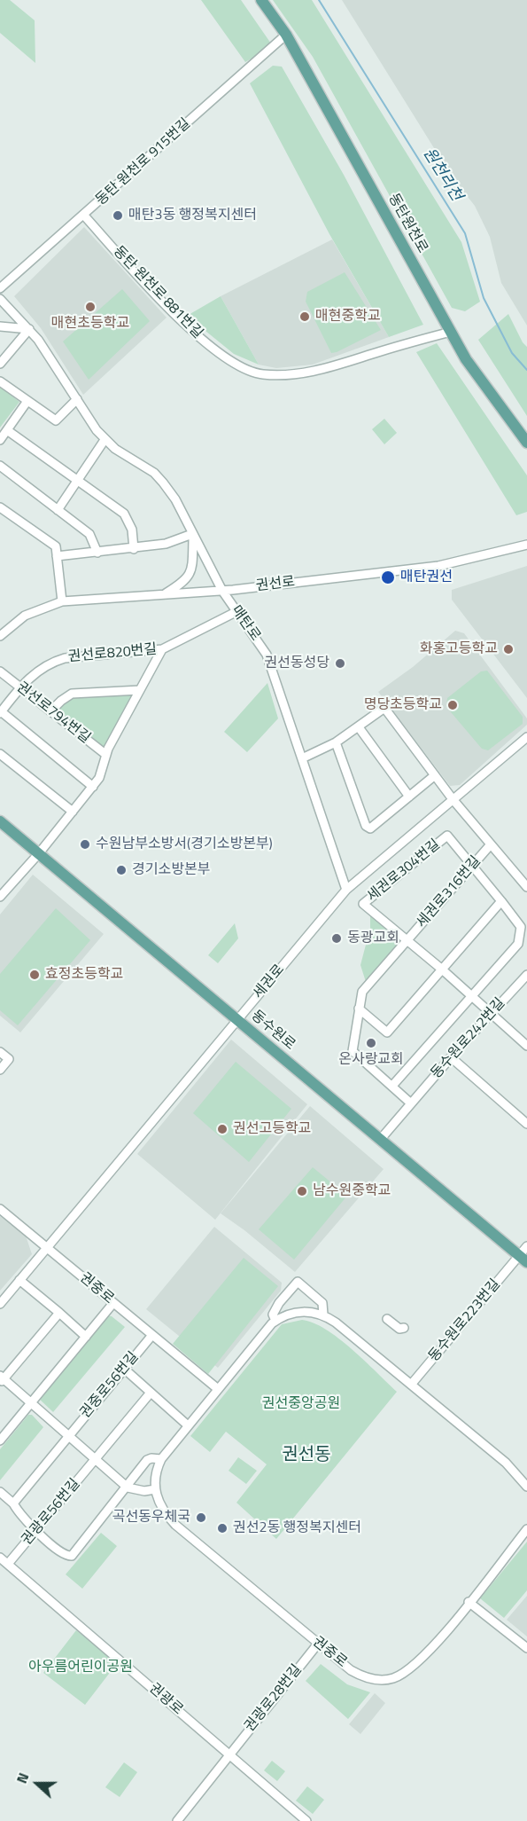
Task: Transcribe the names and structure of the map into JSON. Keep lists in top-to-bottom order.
{
  "streets": {
    "main road": ["동탄원천로", "동수원로"],
    "street": [
      "동탄 원천로 915번길",
      "동탄 원천로 881번길",
      "권선로",
      "매탄로",
      "권선로820번길",
      "권선로794번길",
      "세권로304번길",
      "세권로316번길",
      "세권로",
      "동수원로242번길",
      "권중로",
      "동수원로223번길",
      "권중로56번길",
      "권광로56번길",
      "권광로28번길",
      "권광로"
    ]
  },
  "crossings": [
    ["동탄 원천로 915번길", "동탄원천로"],
    ["동탄 원천로 915번길", "동탄 원천로 881번길"],
    ["동탄원천로", "동탄 원천로 881번길"],
    ["권선로", "매탄로"],
    ["매탄로", "권선로820번길"],
    ["매탄로", "세권로"],
    ["권선로820번길", "권선로794번길"],
    ["세권로304번길", "세권로316번길"],
    ["세권로304번길", "동수원로242번길"],
    ["세권로316번길", "세권로"],
    ["세권로", "동수원로"],
    ["세권로", "권중로"],
    ["동수원로", "동수원로242번길"],
    ["동수원로", "동수원로223번길"],
    ["권중로", "권중로56번길"],
    ["권중로", "권광로28번길"],
    ["권광로56번길", "권광로"],
    ["권광로28번길", "권광로"]
  ],
  "districts": ["권선동"],
  "water": ["원천리천"],
  "parks": ["권선중앙공원", "아우름어린이공원"],
  "places": [
    "매탄3동 행정복지센터",
    "매현초등학교",
    "매현중학교",
    "매탄권선",
    "화홍고등학교",
    "권선동성당",
    "명당초등학교",
    "수원남부소방서(경기소방본부)",
    "경기소방본부",
    "동광교회",
    "효정초등학교",
    "온사랑교회",
    "권선고등학교",
    "남수원중학교",
    "곡선동우체국",
    "권선2동 행정복지센터"
  ],
  "north": "left"
}
